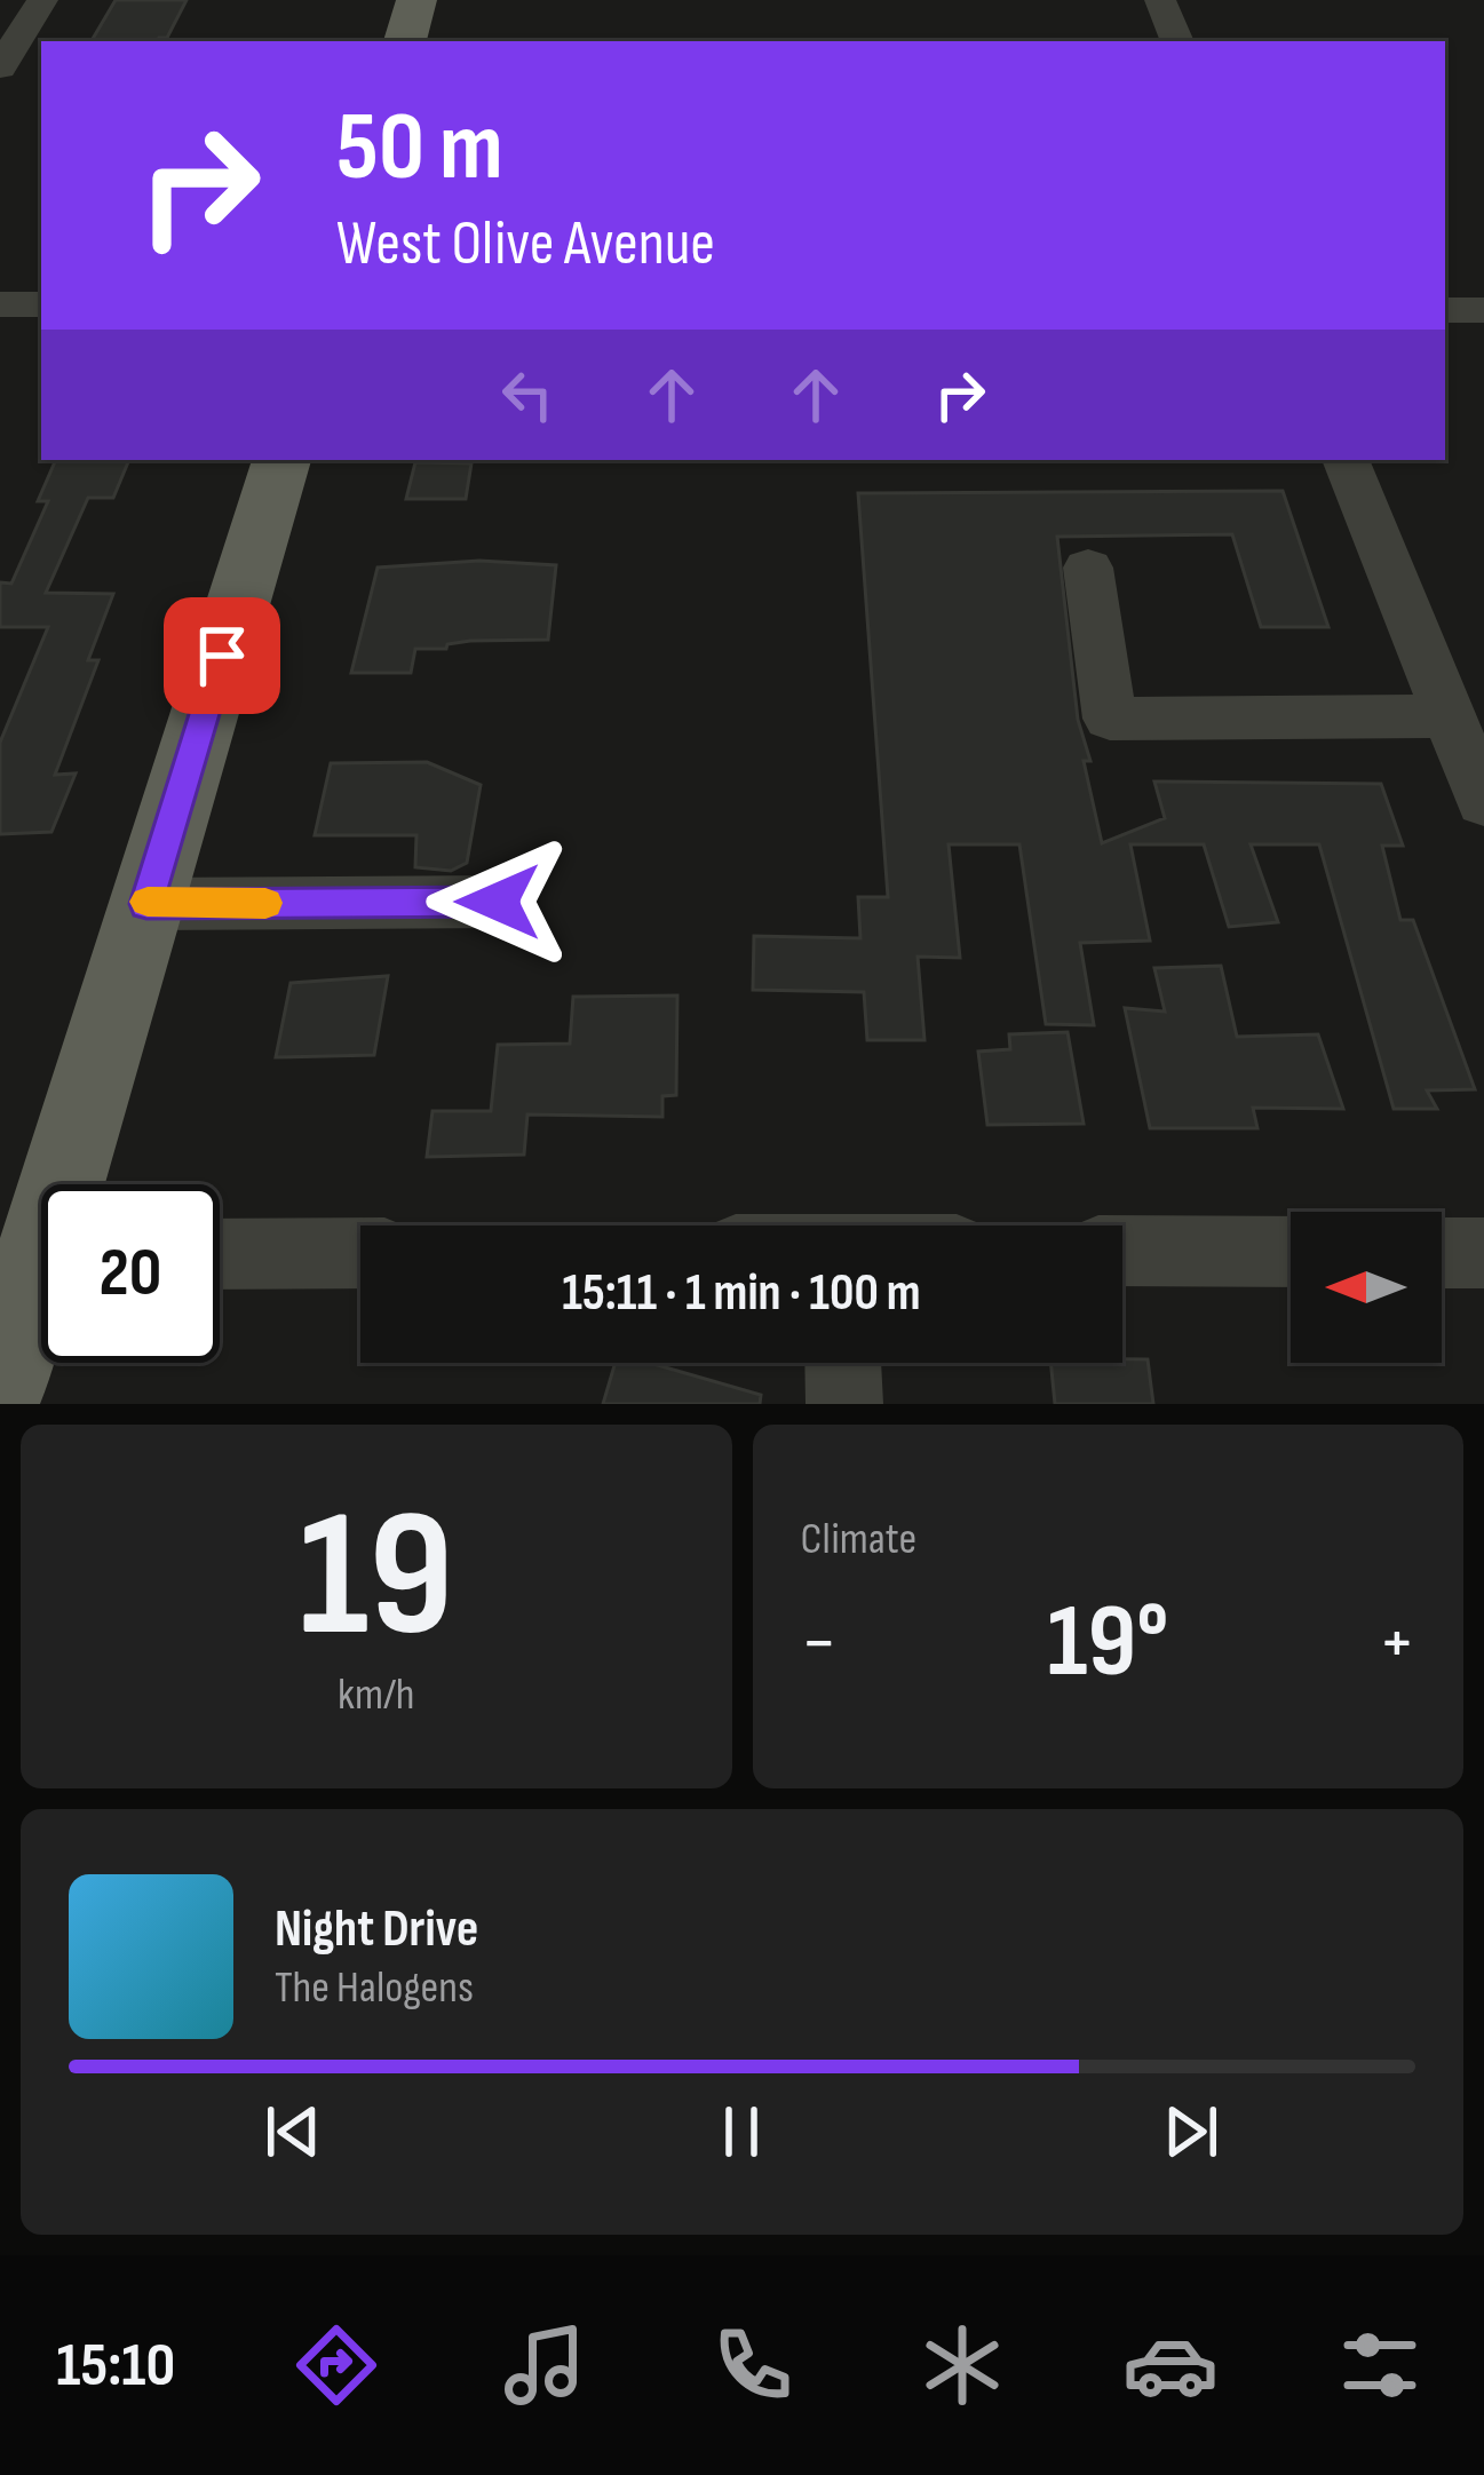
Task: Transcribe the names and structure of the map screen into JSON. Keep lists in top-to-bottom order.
{
  "north": "left",
  "page": {
    "turn": ["50 m", "West Olive Avenue"],
    "limit": "20",
    "trip": "15:11 · 1 min · 100 m",
    "tile": [
      ["19", "km/h"],
      "Climate"
    ],
    "heat": ["−", "19°", "+"],
    "song": ["Night Drive", "The Halogens"],
    "tabs": "15:10"
  }
}
